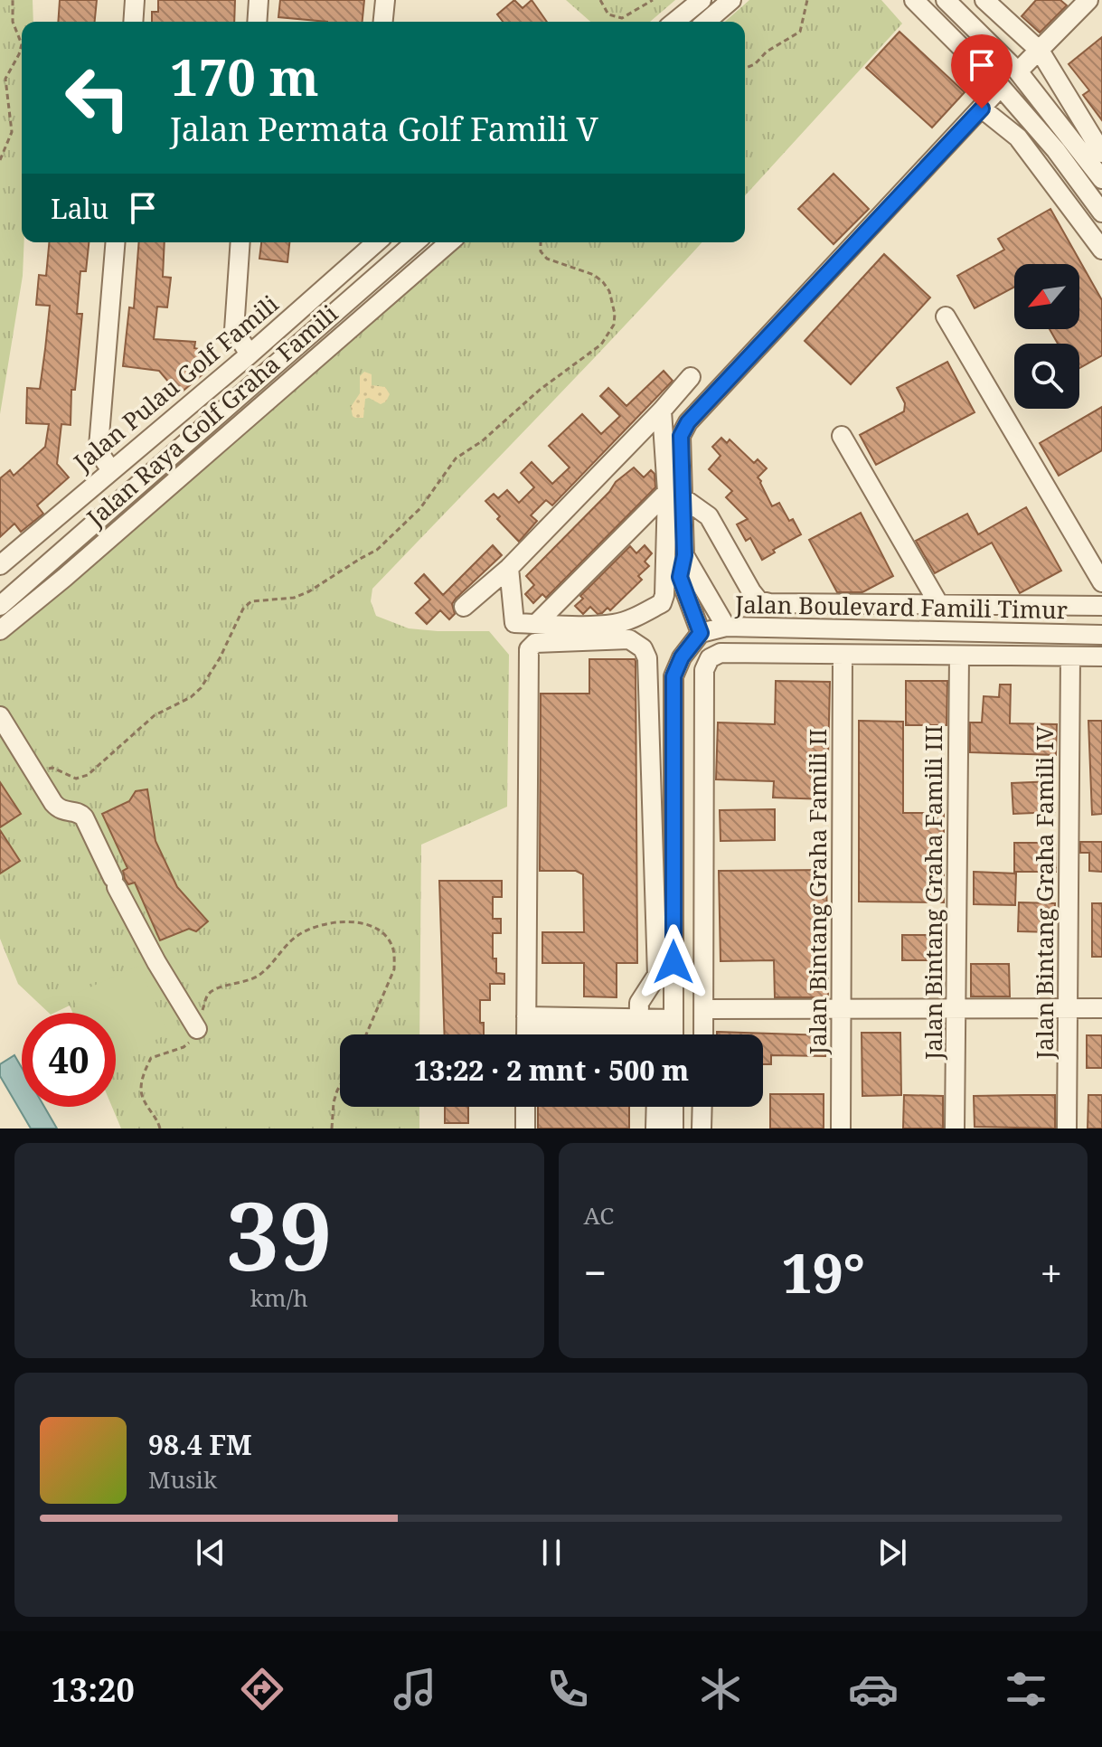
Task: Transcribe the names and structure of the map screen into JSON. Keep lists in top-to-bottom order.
{
  "streets": {
    "street": [
      "Jalan Pulau Golf Famili",
      "Jalan Raya Golf Graha Famili",
      "Jalan Boulevard Famili Timur",
      "Jalan Bintang Graha Famili II",
      "Jalan Bintang Graha Famili III",
      "Jalan Bintang Graha Famili IV"
    ]
  },
  "north": "bottom left",
  "page": {
    "turn": ["170 m", "Jalan Permata Golf Famili V"],
    "then": "Lalu",
    "limit": "40",
    "trip": "13:22 · 2 mnt · 500 m",
    "tile": [
      ["39", "km/h"],
      "AC"
    ],
    "heat": ["−", "19°", "+"],
    "song": ["98.4 FM", "Musik"],
    "tabs": "13:20"
  }
}
